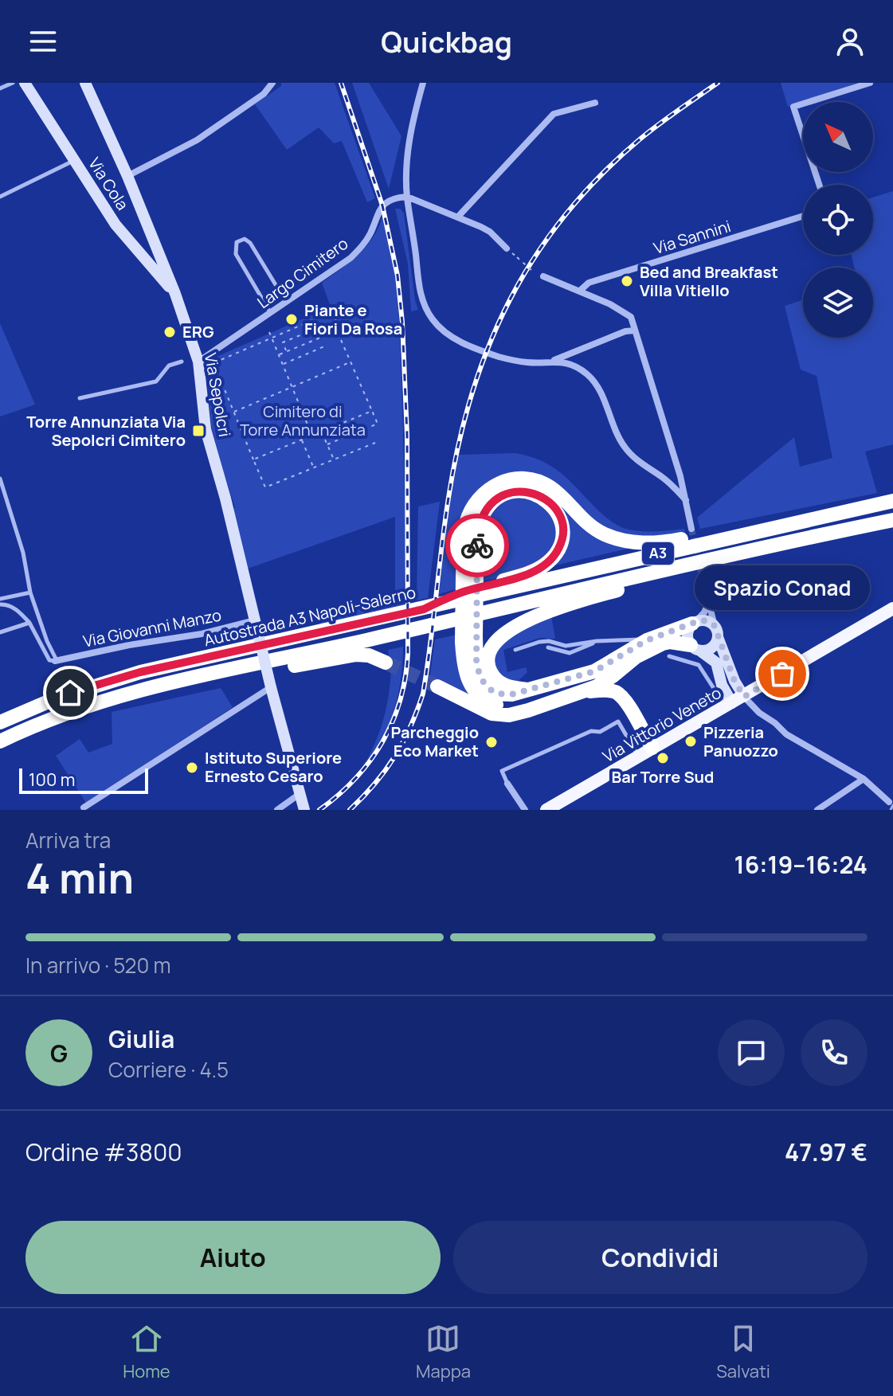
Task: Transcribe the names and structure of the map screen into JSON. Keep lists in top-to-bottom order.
{
  "streets": {
    "highway": ["A3", "Autostrada A3 Napoli-Salerno"],
    "main road": ["Via Vittorio Veneto"],
    "street": [
      "Via Cola",
      "Via Sannini",
      "Largo Cimitero",
      "Via Sepolcri",
      "Via Giovanni Manzo"
    ]
  },
  "crossings": [
    ["Via Cola", "Via Sepolcri"],
    ["Largo Cimitero", "Via Sepolcri"],
    ["Via Sepolcri", "Via Giovanni Manzo"]
  ],
  "parks": ["Cimitero di Torre Annunziata"],
  "places": {
    "other": [
      "Bed and Breakfast Villa Vitiello",
      "Piante e Fiori Da Rosa",
      "ERG",
      "Spazio Conad",
      "Pizzeria Panuozzo",
      "Parcheggio Eco Market",
      "Bar Torre Sud",
      "Istituto Superiore Ernesto Cesaro"
    ],
    "transit": ["Torre Annunziata Via Sepolcri Cimitero"]
  },
  "scale_bar": "100 m",
  "north": "top left",
  "page": {
    "header": "Quickbag",
    "bubble": "Spazio Conad",
    "scale": "100 m",
    "heading": ["4 min", "Arriva tra", "16:19–16:24"],
    "panel": [
      "Giulia",
      "Corriere · 4.5",
      "Ordine #3800",
      "47.97 €"
    ],
    "bar": "In arrivo · 520 m",
    "round": "G",
    "buttons": ["Aiuto", "Condividi"],
    "tabs": ["Home", "Mappa", "Salvati"]
  }
}
